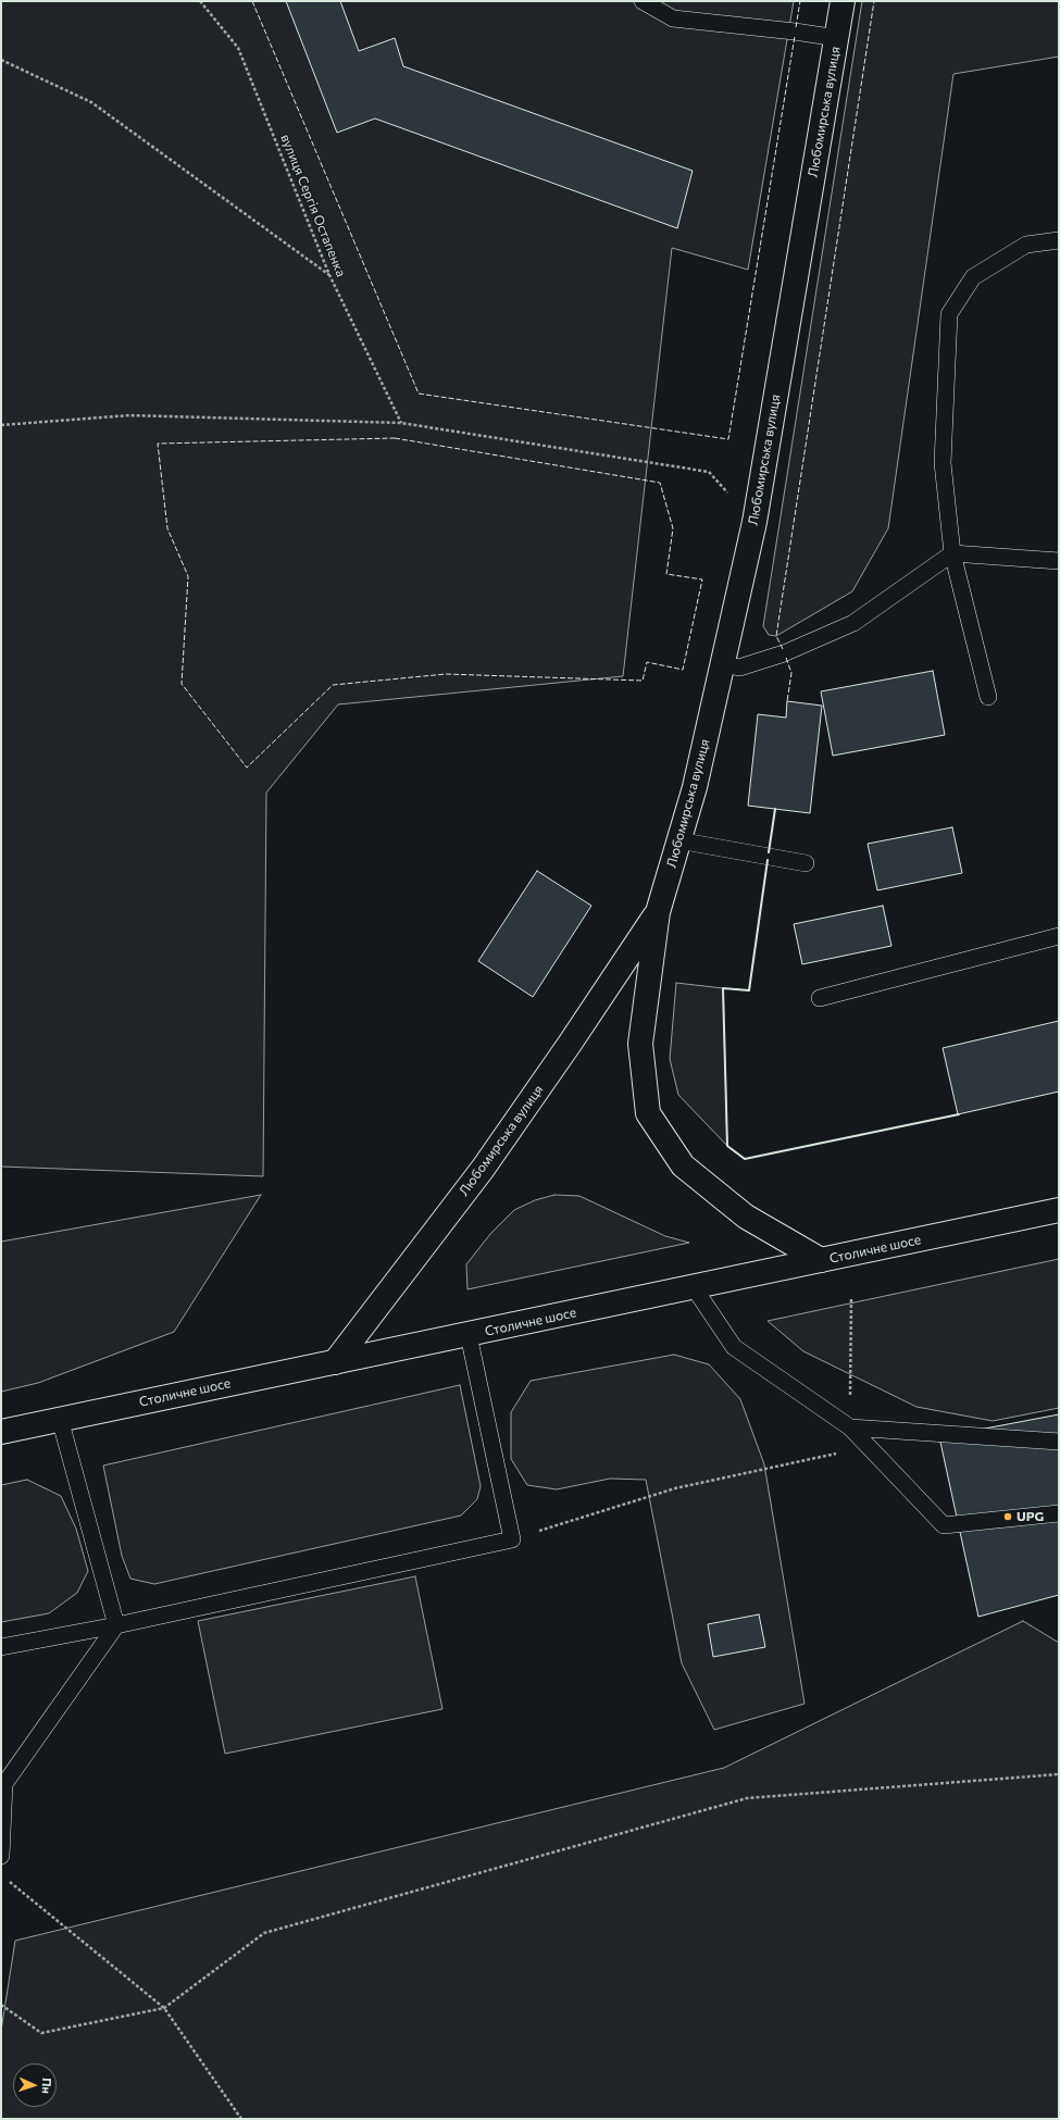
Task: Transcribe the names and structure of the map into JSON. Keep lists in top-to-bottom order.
{
  "streets": {
    "street": ["Любомирська вулиця", "Столичне шосе"],
    "path": ["вулиця Сергія Остапенка"]
  },
  "crossings": [
    ["Любомирська вулиця", "Столичне шосе"]
  ],
  "places": ["UPG"],
  "north": "right"
}
